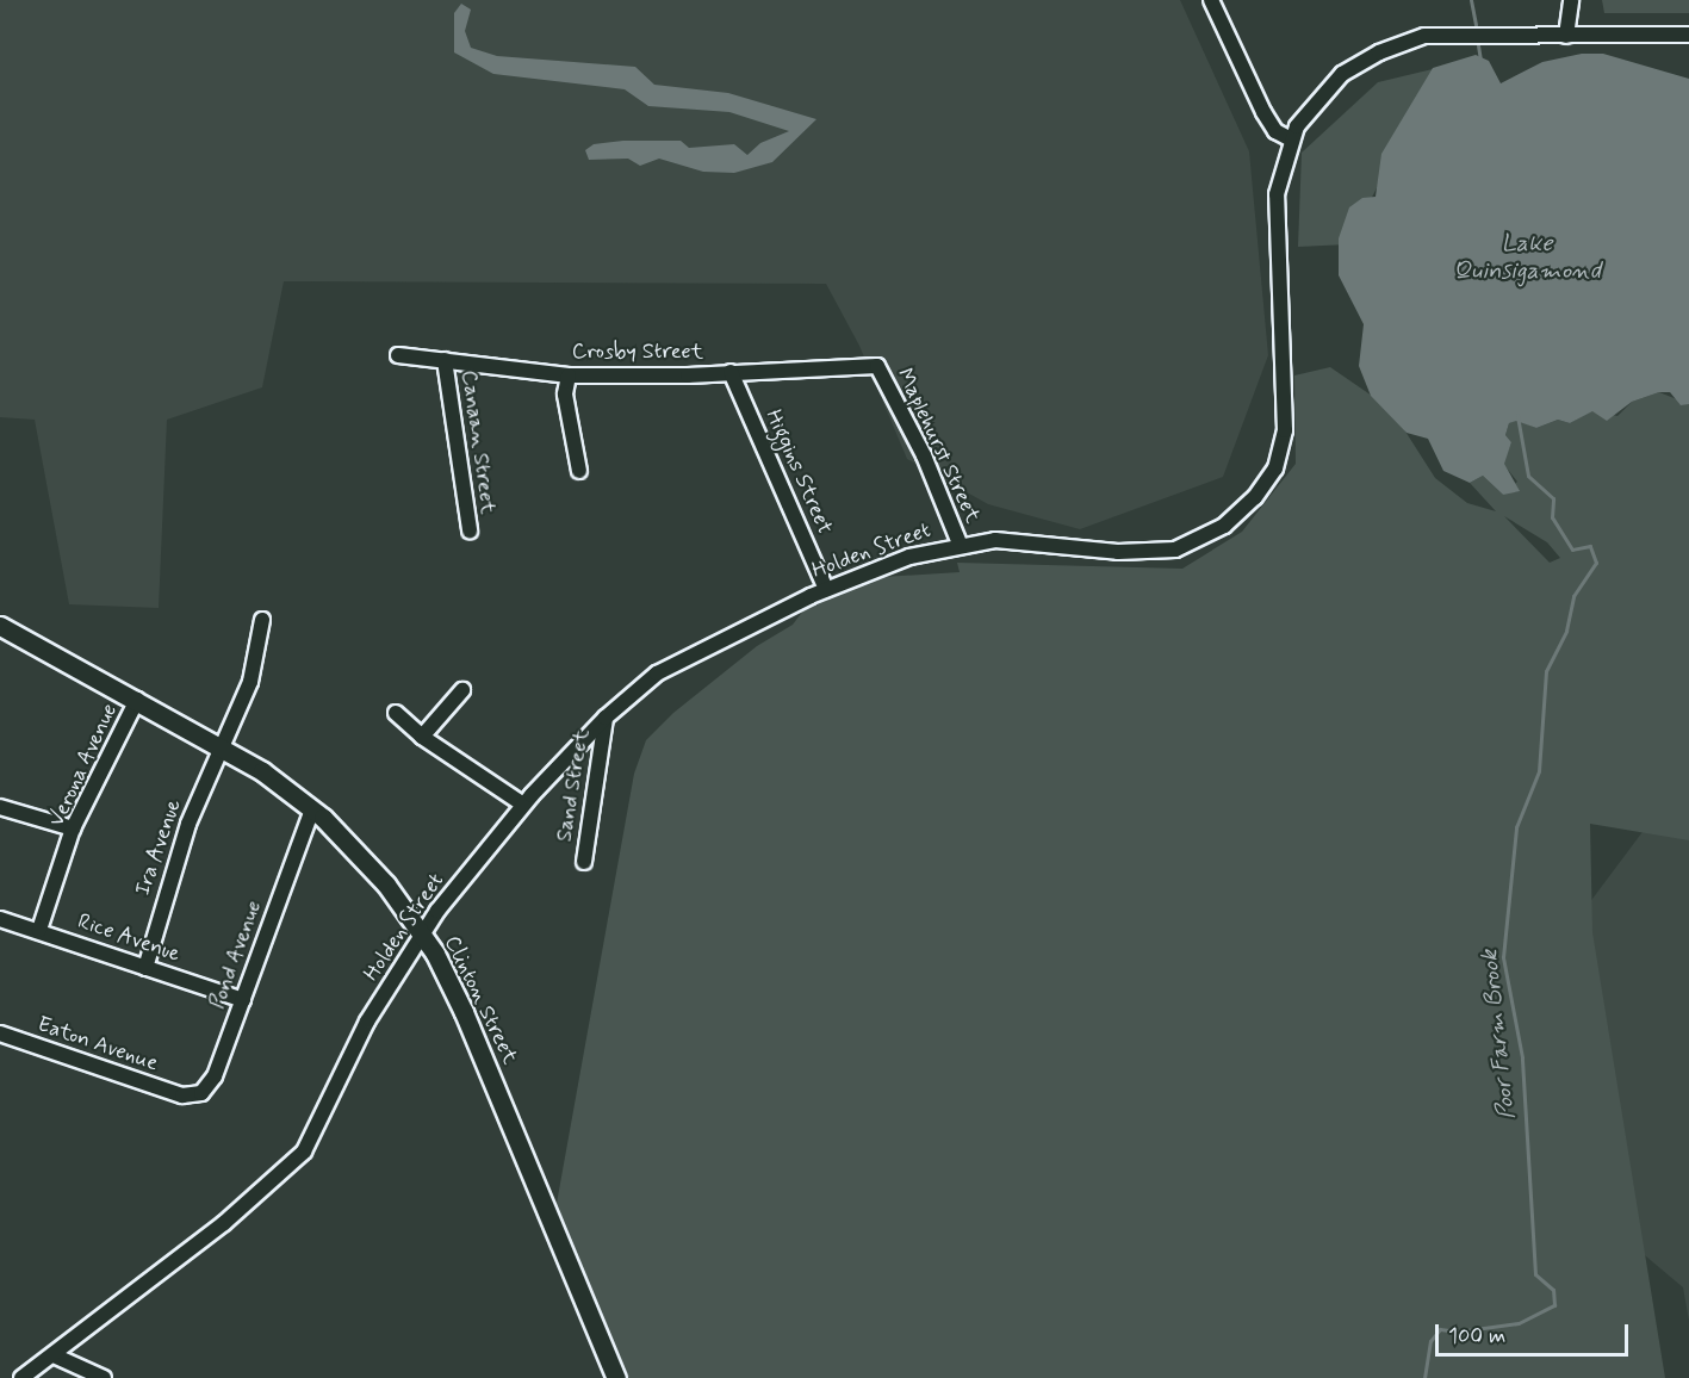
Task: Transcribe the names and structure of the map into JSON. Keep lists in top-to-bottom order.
{
  "streets": {
    "main road": ["Clinton Street"],
    "street": [
      "Crosby Street",
      "Canaan Street",
      "Maplehurst Street",
      "Higgins Street",
      "Holden Street",
      "Verona Avenue",
      "Sand Street",
      "Ira Avenue",
      "Rice Avenue",
      "Pond Avenue",
      "Eaton Avenue"
    ]
  },
  "crossings": [
    ["Crosby Street", "Canaan Street"],
    ["Crosby Street", "Maplehurst Street"],
    ["Crosby Street", "Higgins Street"],
    ["Maplehurst Street", "Holden Street"],
    ["Higgins Street", "Holden Street"],
    ["Holden Street", "Sand Street"],
    ["Holden Street", "Clinton Street"],
    ["Verona Avenue", "Rice Avenue"],
    ["Verona Avenue", "Clinton Street"],
    ["Ira Avenue", "Rice Avenue"],
    ["Ira Avenue", "Clinton Street"],
    ["Rice Avenue", "Pond Avenue"],
    ["Pond Avenue", "Clinton Street"],
    ["Pond Avenue", "Eaton Avenue"]
  ],
  "water": ["Lake Quinsigamond", "Poor Farm Brook"],
  "scale_bar": "100 m"
}
